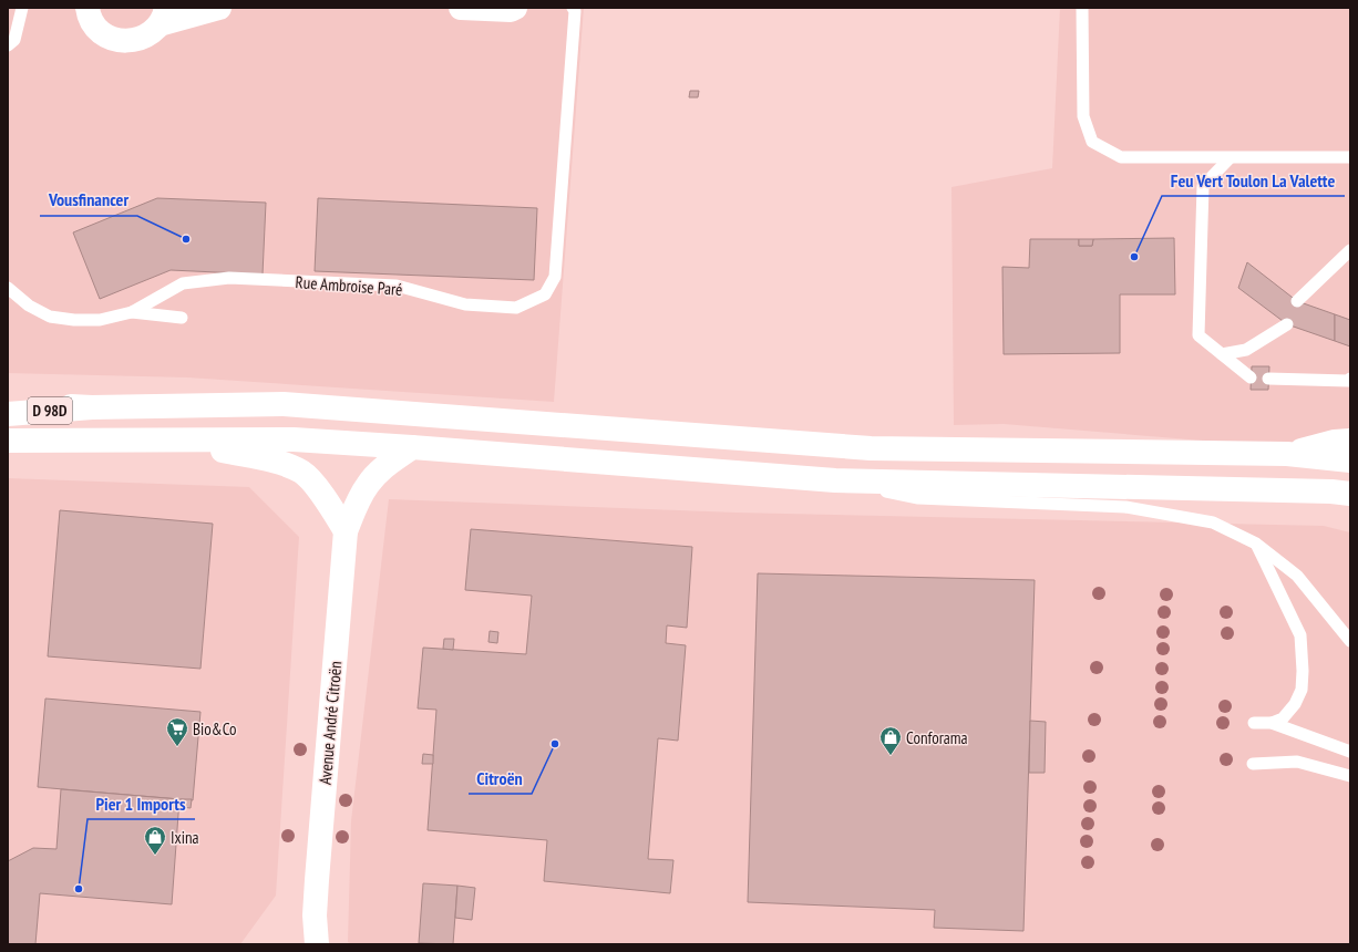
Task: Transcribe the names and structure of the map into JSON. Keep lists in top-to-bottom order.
{
  "streets": {
    "main road": ["D 98D", "Avenue André Citroën"],
    "lane": ["Rue Ambroise Paré"]
  },
  "places": {
    "other": [
      "Vousfinancer",
      "Feu Vert Toulon La Valette",
      "Citroën",
      "Pier 1 Imports"
    ],
    "supermarket": ["Bio&Co"],
    "shop": ["Conforama", "Ixina"]
  }
}
